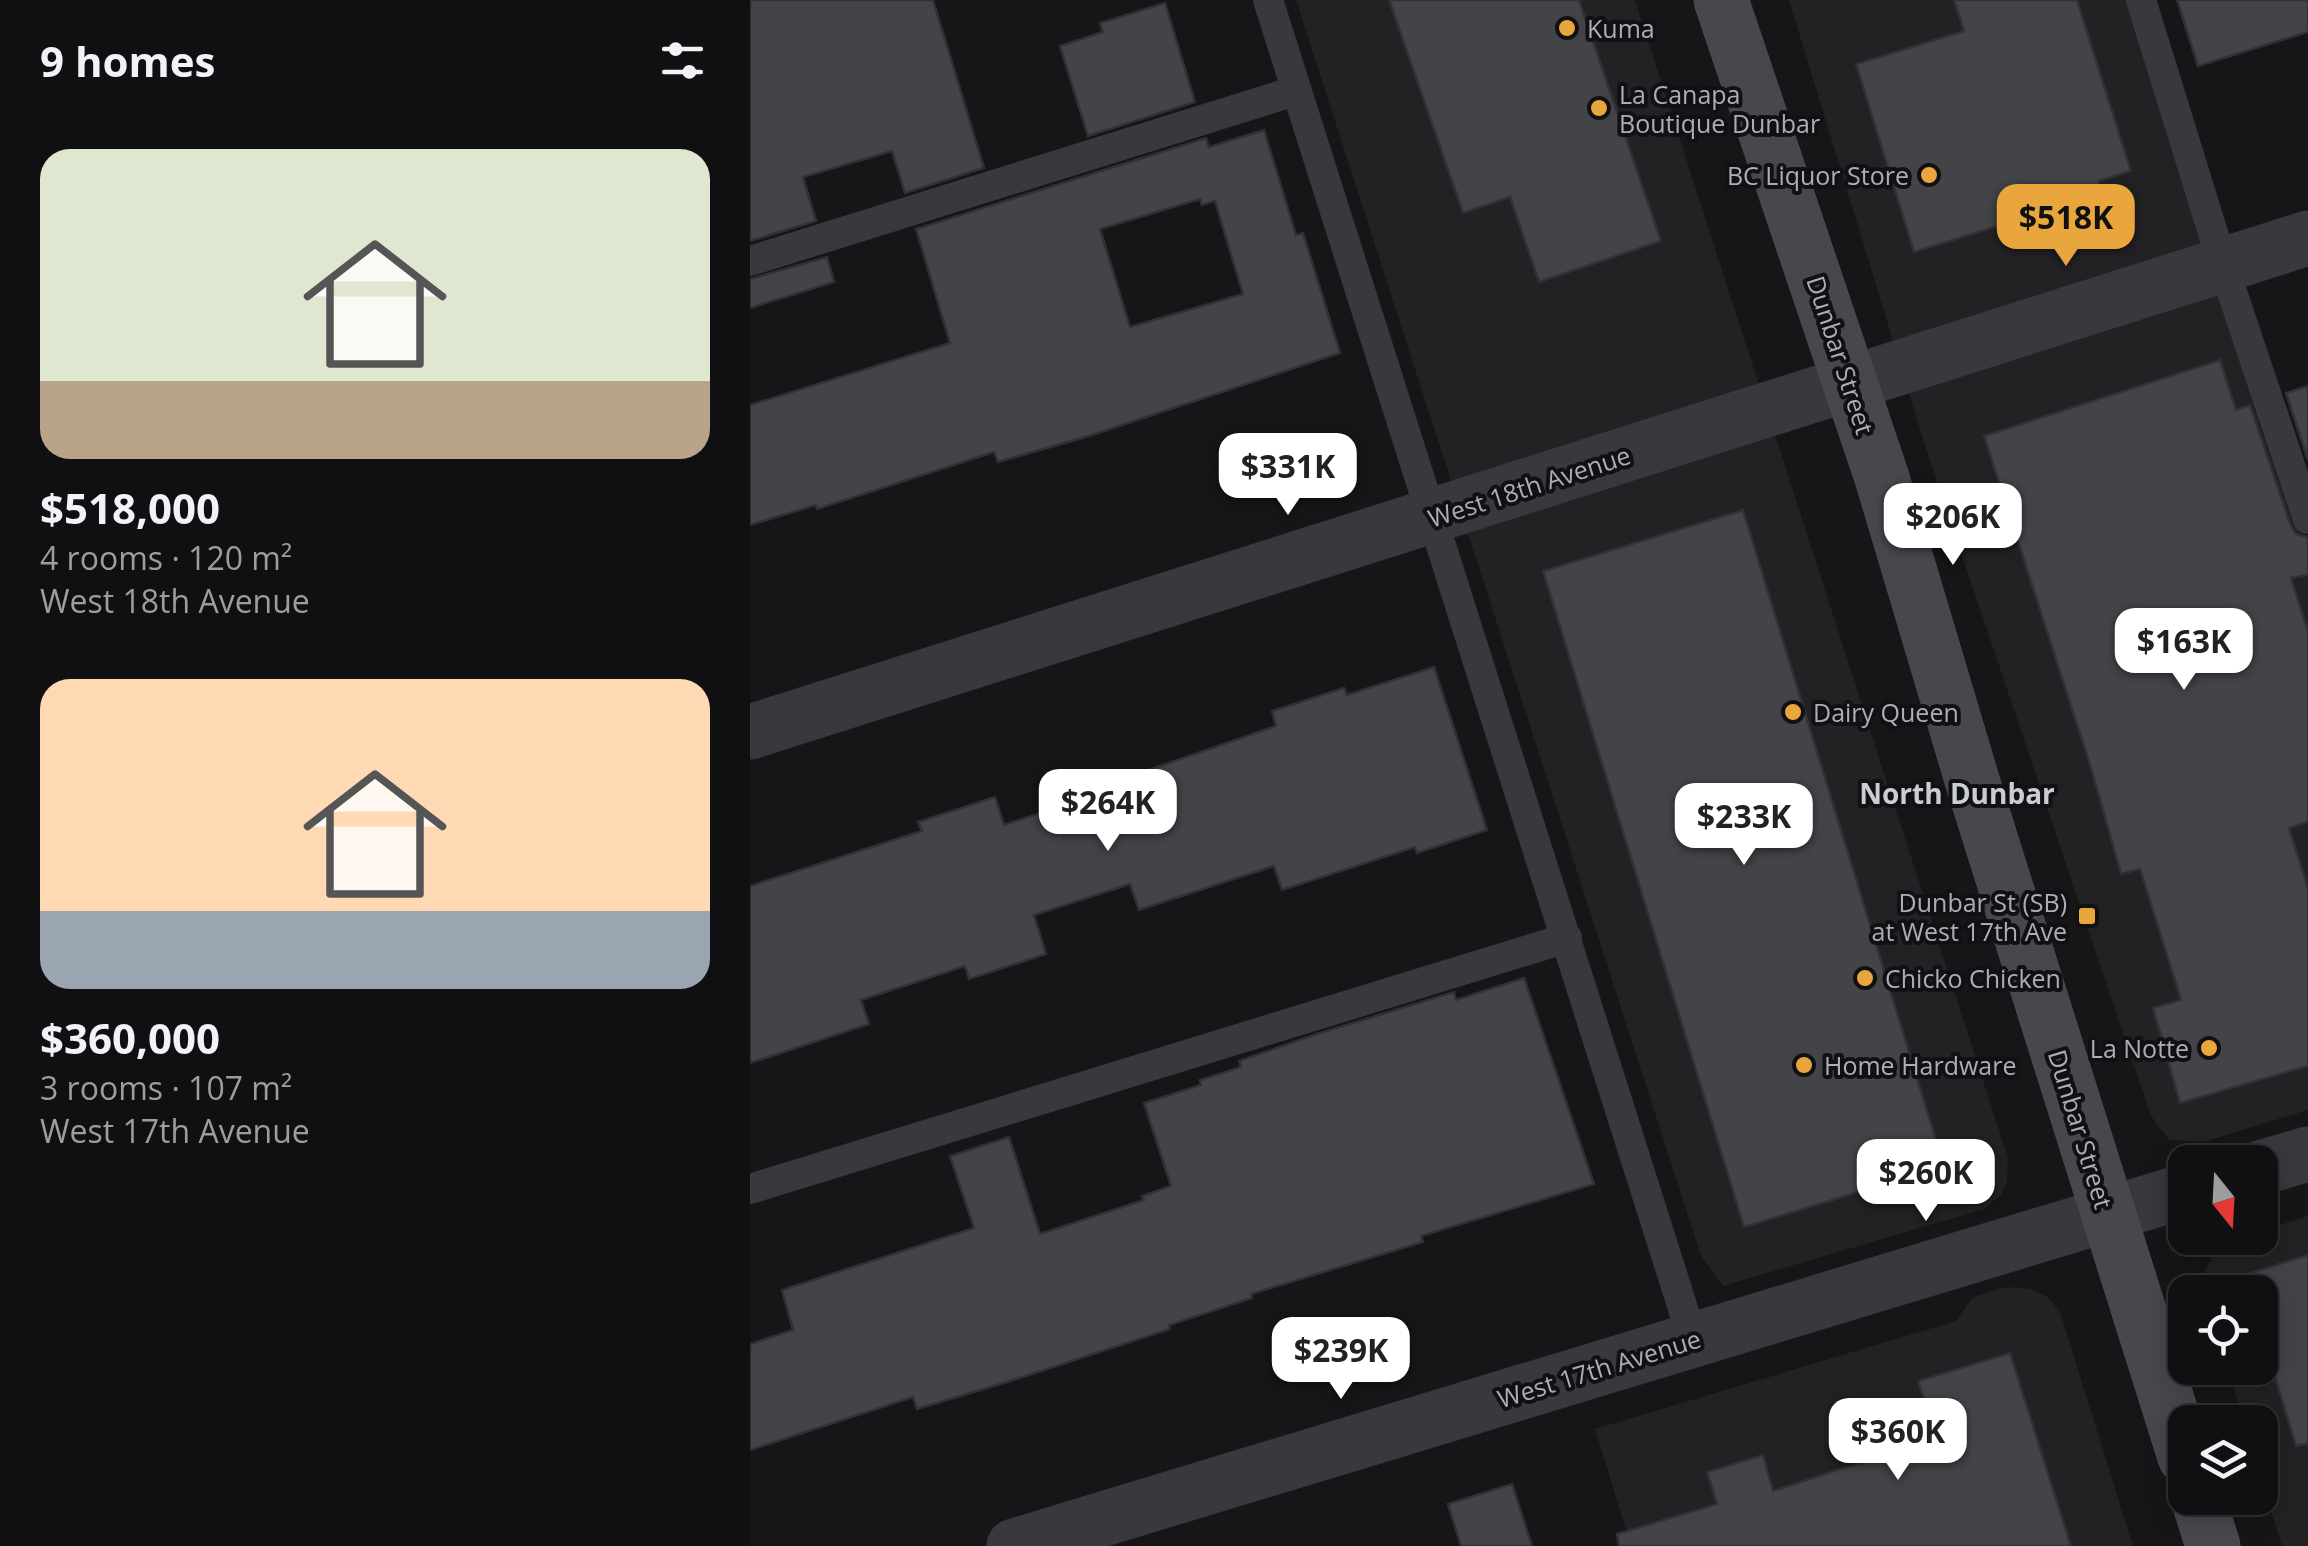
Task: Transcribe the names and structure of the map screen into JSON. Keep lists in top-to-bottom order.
{
  "streets": {
    "main road": ["Dunbar Street"],
    "street": ["West 18th Avenue", "West 17th Avenue"]
  },
  "crossings": [
    ["Dunbar Street", "West 18th Avenue"],
    ["Dunbar Street", "West 17th Avenue"]
  ],
  "districts": ["North Dunbar"],
  "places": {
    "other": [
      "Kuma",
      "La Canapa Boutique Dunbar",
      "BC Liquor Store",
      "Dairy Queen",
      "Chicko Chicken",
      "La Notte",
      "Home Hardware"
    ],
    "transit": ["Dunbar St (SB) at West 17th Ave"]
  },
  "north": "bottom",
  "page": {
    "heading": "9 homes",
    "list": [
      {
        "name": "$518,000",
        "note": "4 rooms · 120 m² · West 18th Avenue"
      },
      {
        "name": "$360,000",
        "note": "3 rooms · 107 m² · West 17th Avenue"
      }
    ],
    "price": [
      "$518K",
      "$331K",
      "$206K",
      "$163K",
      "$264K",
      "$233K",
      "$260K",
      "$239K",
      "$360K"
    ]
  }
}
